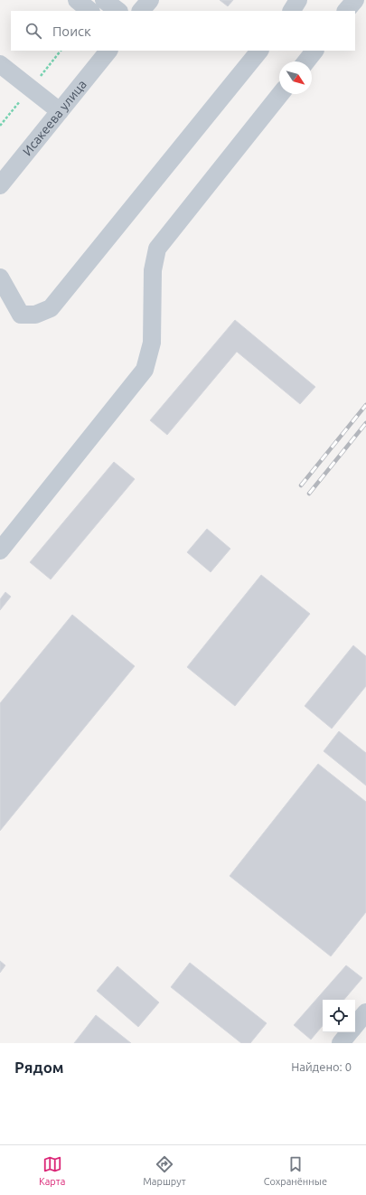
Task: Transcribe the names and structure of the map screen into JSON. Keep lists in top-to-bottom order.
{
  "streets": {
    "street": ["Исакеева улица"]
  },
  "north": "bottom right",
  "page": {
    "search": "Поиск",
    "heading": ["Рядом", "Найдено: 0"],
    "nav": ["Карта", "Маршрут", "Сохранённые"]
  }
}
